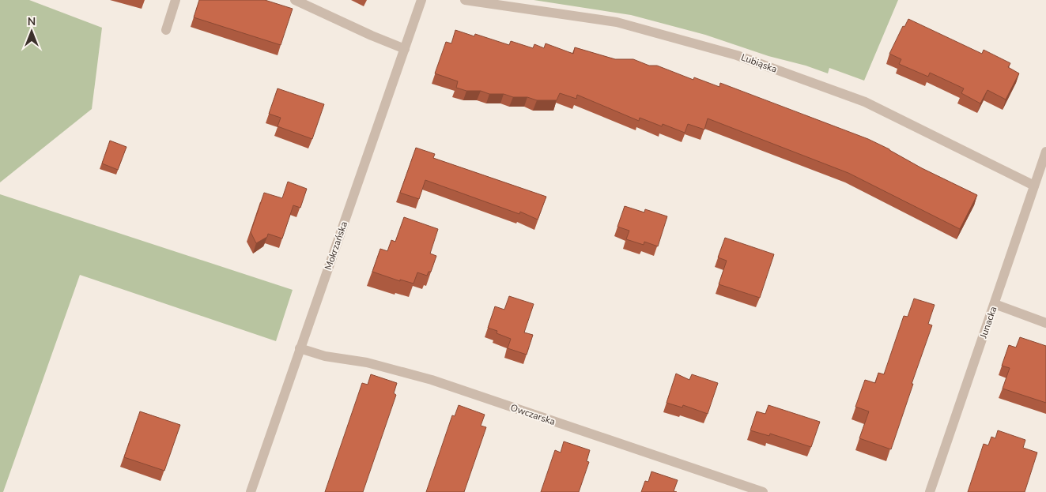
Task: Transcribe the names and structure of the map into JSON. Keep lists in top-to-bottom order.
{
  "streets": {
    "street": [
      "Lubiąska",
      "Mokrzańska",
      "Junacka",
      "Owczarska"
    ]
  },
  "crossings": [
    ["Lubiąska", "Junacka"],
    ["Mokrzańska", "Owczarska"]
  ],
  "north": "top"
}
